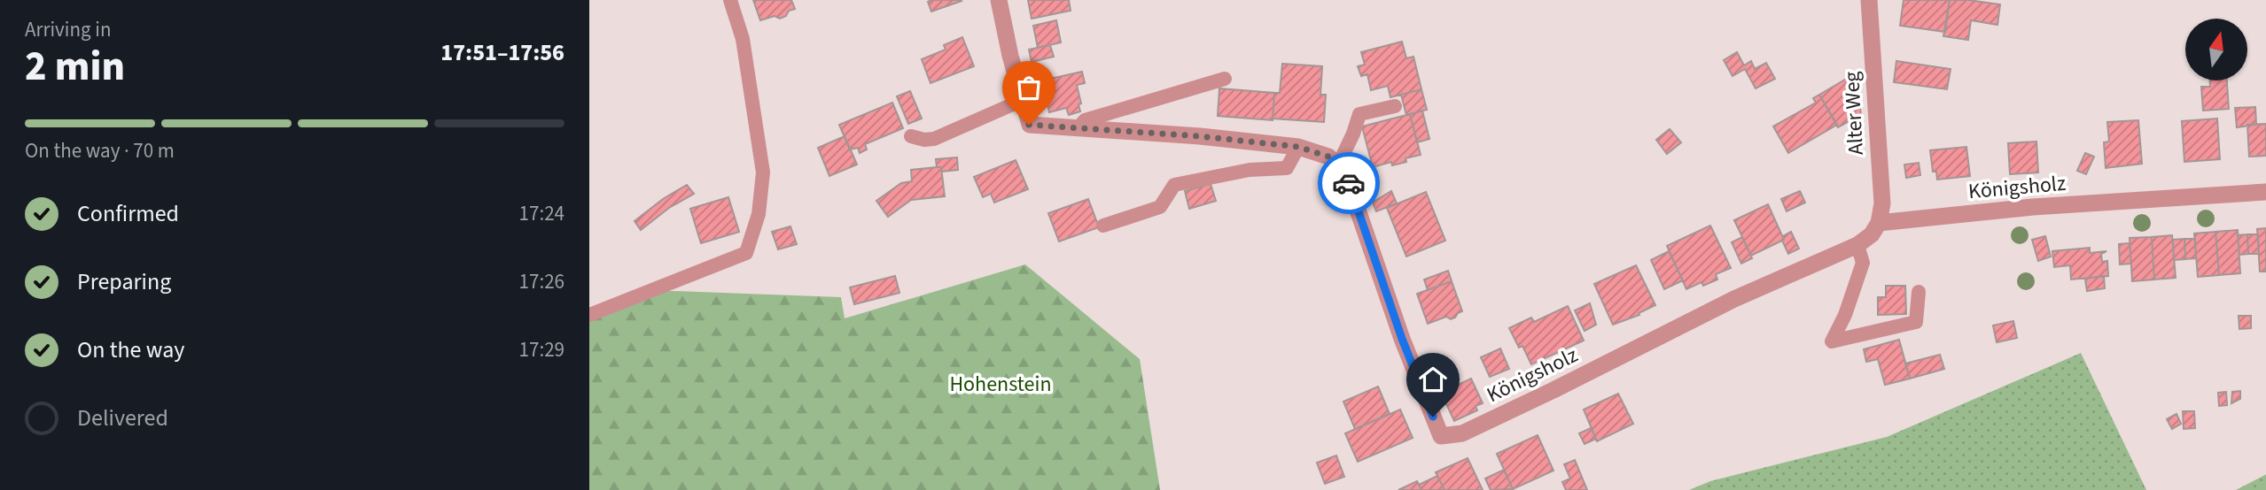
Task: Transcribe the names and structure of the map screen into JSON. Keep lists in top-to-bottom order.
{
  "streets": {
    "street": ["Alter Weg", "Königsholz"]
  },
  "crossings": [
    ["Alter Weg", "Königsholz"]
  ],
  "parks": ["Hohenstein"],
  "north": "top",
  "page": {
    "heading": ["2 min", "Arriving in", "17:51–17:56"],
    "bar": "On the way · 70 m",
    "list": [
      ["Confirmed", "17:24"],
      ["Preparing", "17:26"],
      ["On the way", "17:29"],
      "Delivered"
    ]
  }
}
